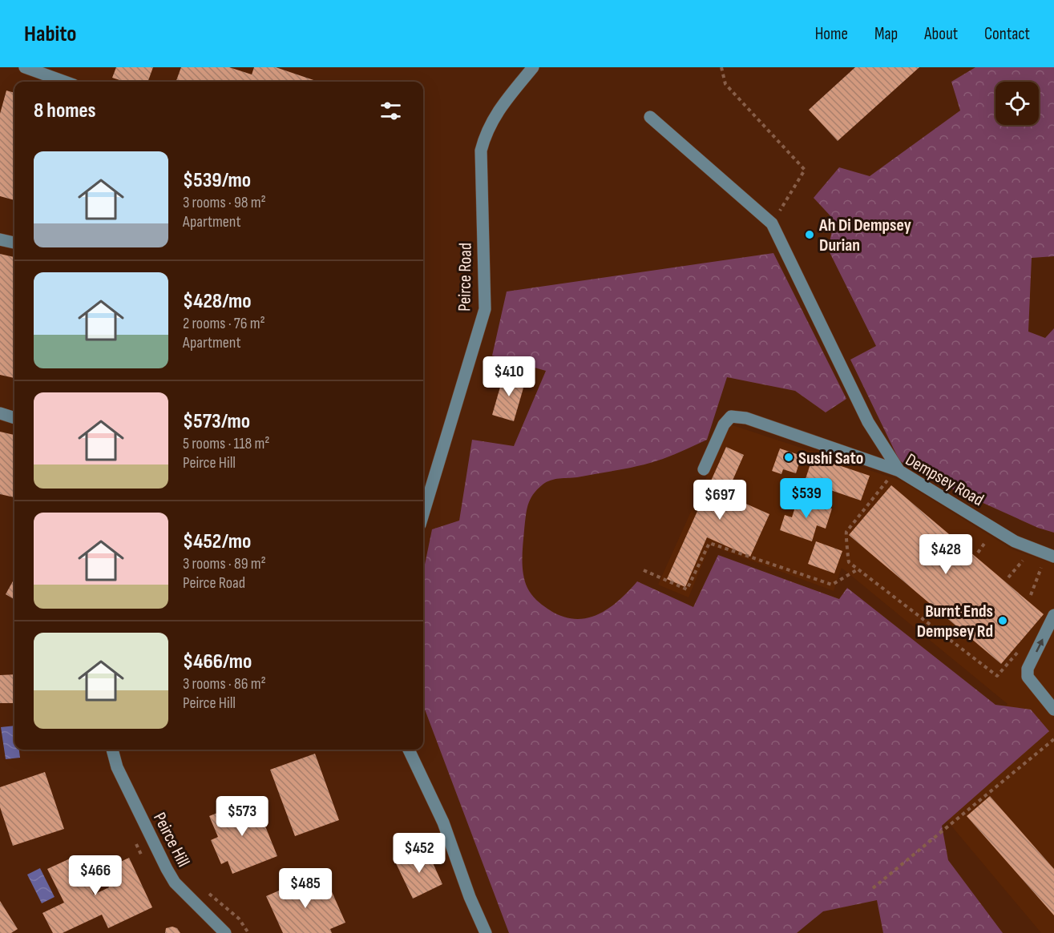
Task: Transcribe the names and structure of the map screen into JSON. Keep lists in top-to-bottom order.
{
  "streets": {
    "street": ["Peirce Road", "Dempsey Road", "Peirce Hill"]
  },
  "places": ["Ah Di Dempsey Durian", "Sushi Sato", "Burnt Ends Dempsey Rd"],
  "page": {
    "header": "Habito",
    "nav": [
      "Home",
      "Map",
      "About",
      "Contact"
    ],
    "heading": "8 homes",
    "list": [
      {
        "name": "$539/mo",
        "note": "3 rooms · 98 m² · Apartment"
      },
      {
        "name": "$428/mo",
        "note": "2 rooms · 76 m² · Apartment"
      },
      {
        "name": "$573/mo",
        "note": "5 rooms · 118 m² · Peirce Hill"
      },
      {
        "name": "$452/mo",
        "note": "3 rooms · 89 m² · Peirce Road"
      },
      {
        "name": "$466/mo",
        "note": "3 rooms · 86 m² · Peirce Hill"
      }
    ],
    "price": [
      "$410",
      "$539",
      "$697",
      "$428",
      "$573",
      "$452",
      "$466",
      "$485"
    ]
  }
}
